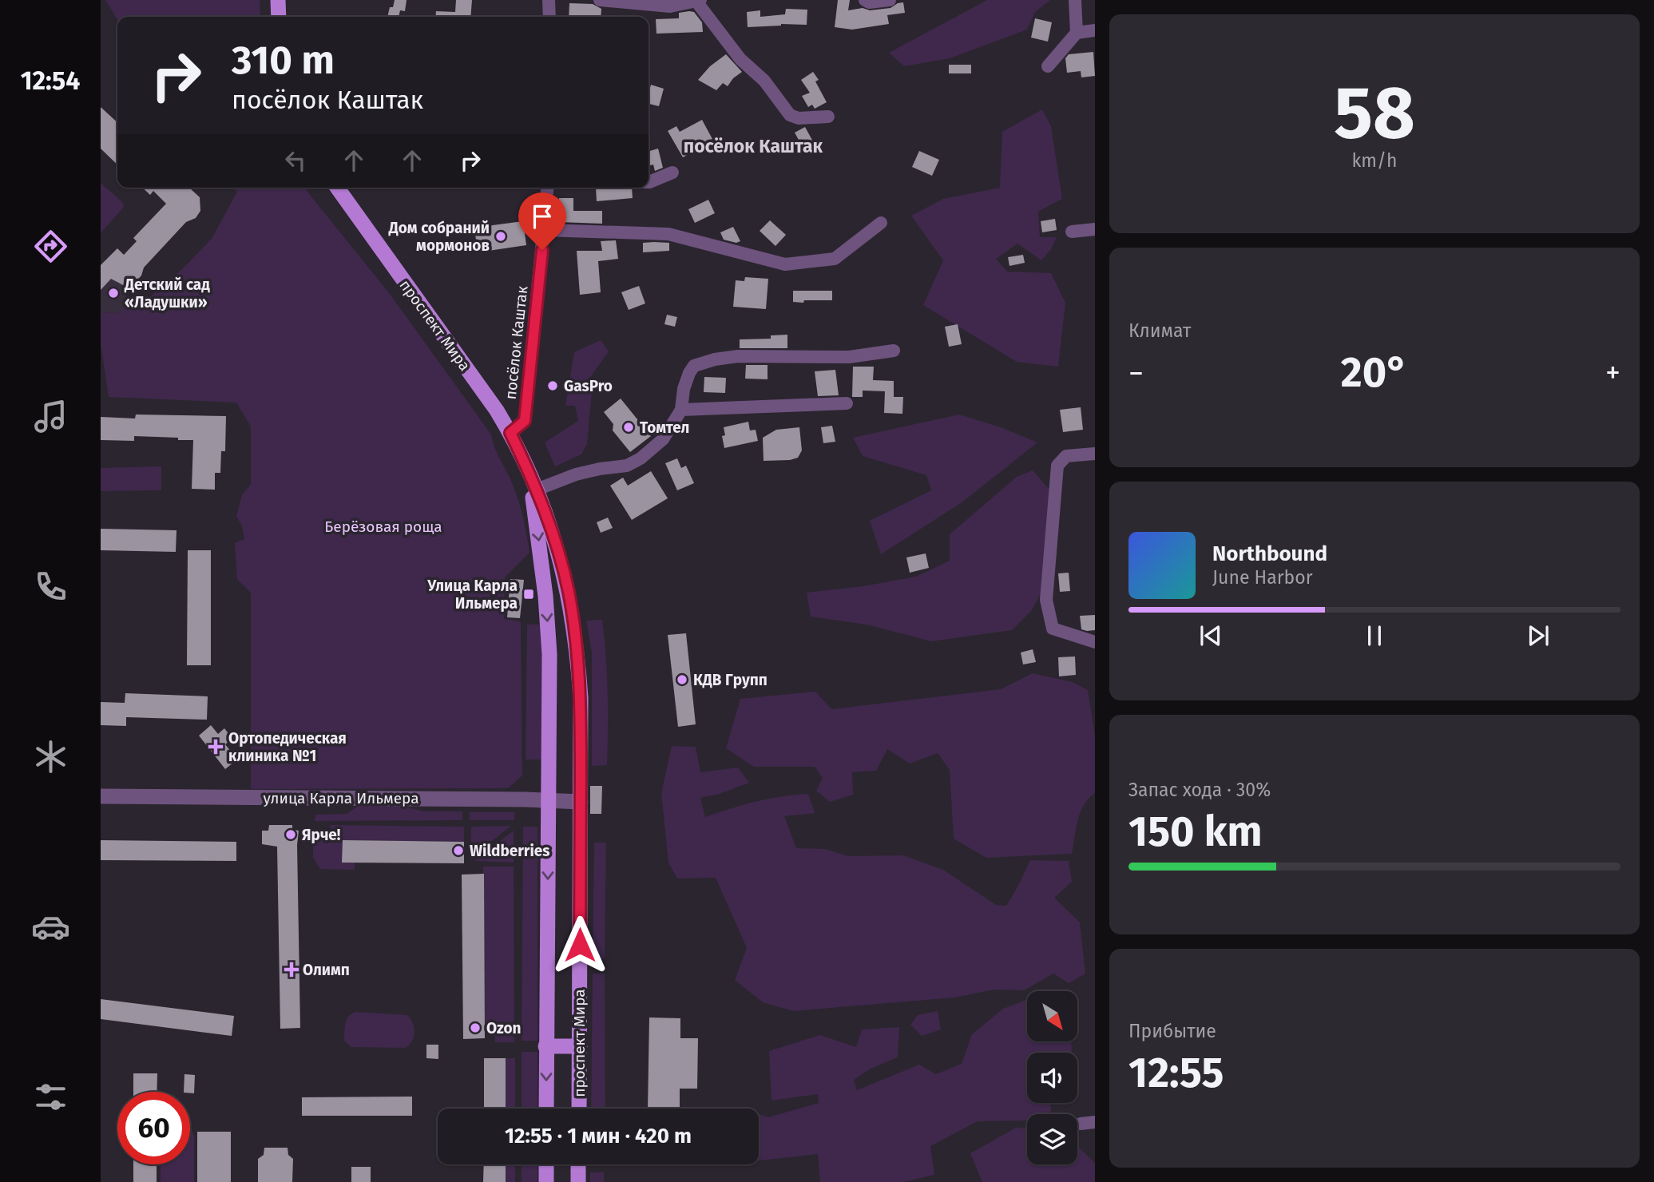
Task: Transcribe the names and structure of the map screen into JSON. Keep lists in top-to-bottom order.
{
  "streets": {
    "main road": ["проспект Мира"],
    "street": ["посёлок Каштак", "улица Карла Ильмера"]
  },
  "crossings": [
    ["проспект Мира", "посёлок Каштак"],
    ["проспект Мира", "улица Карла Ильмера"]
  ],
  "districts": ["посёлок Каштак"],
  "parks": ["Берёзовая роща"],
  "places": {
    "other": [
      "Дом собраний мормонов",
      "Детский сад «Ладушки»",
      "GasPro",
      "Томтел",
      "КДВ Групп",
      "Ярче!",
      "Wildberries",
      "Ozon"
    ],
    "transit": ["Улица Карла Ильмера"],
    "health": ["Ортопедическая клиника №1", "Олимп"]
  },
  "north": "bottom right",
  "page": {
    "tabs": "12:54",
    "tile": [
      ["58", "km/h"],
      "Климат",
      ["Запас хода · 30%", "150 km"],
      ["Прибытие", "12:55"]
    ],
    "turn": ["310 m", "посёлок Каштак"],
    "heat": ["−", "20°", "+"],
    "song": ["Northbound", "June Harbor"],
    "limit": "60",
    "trip": "12:55 · 1 мин · 420 m"
  }
}
